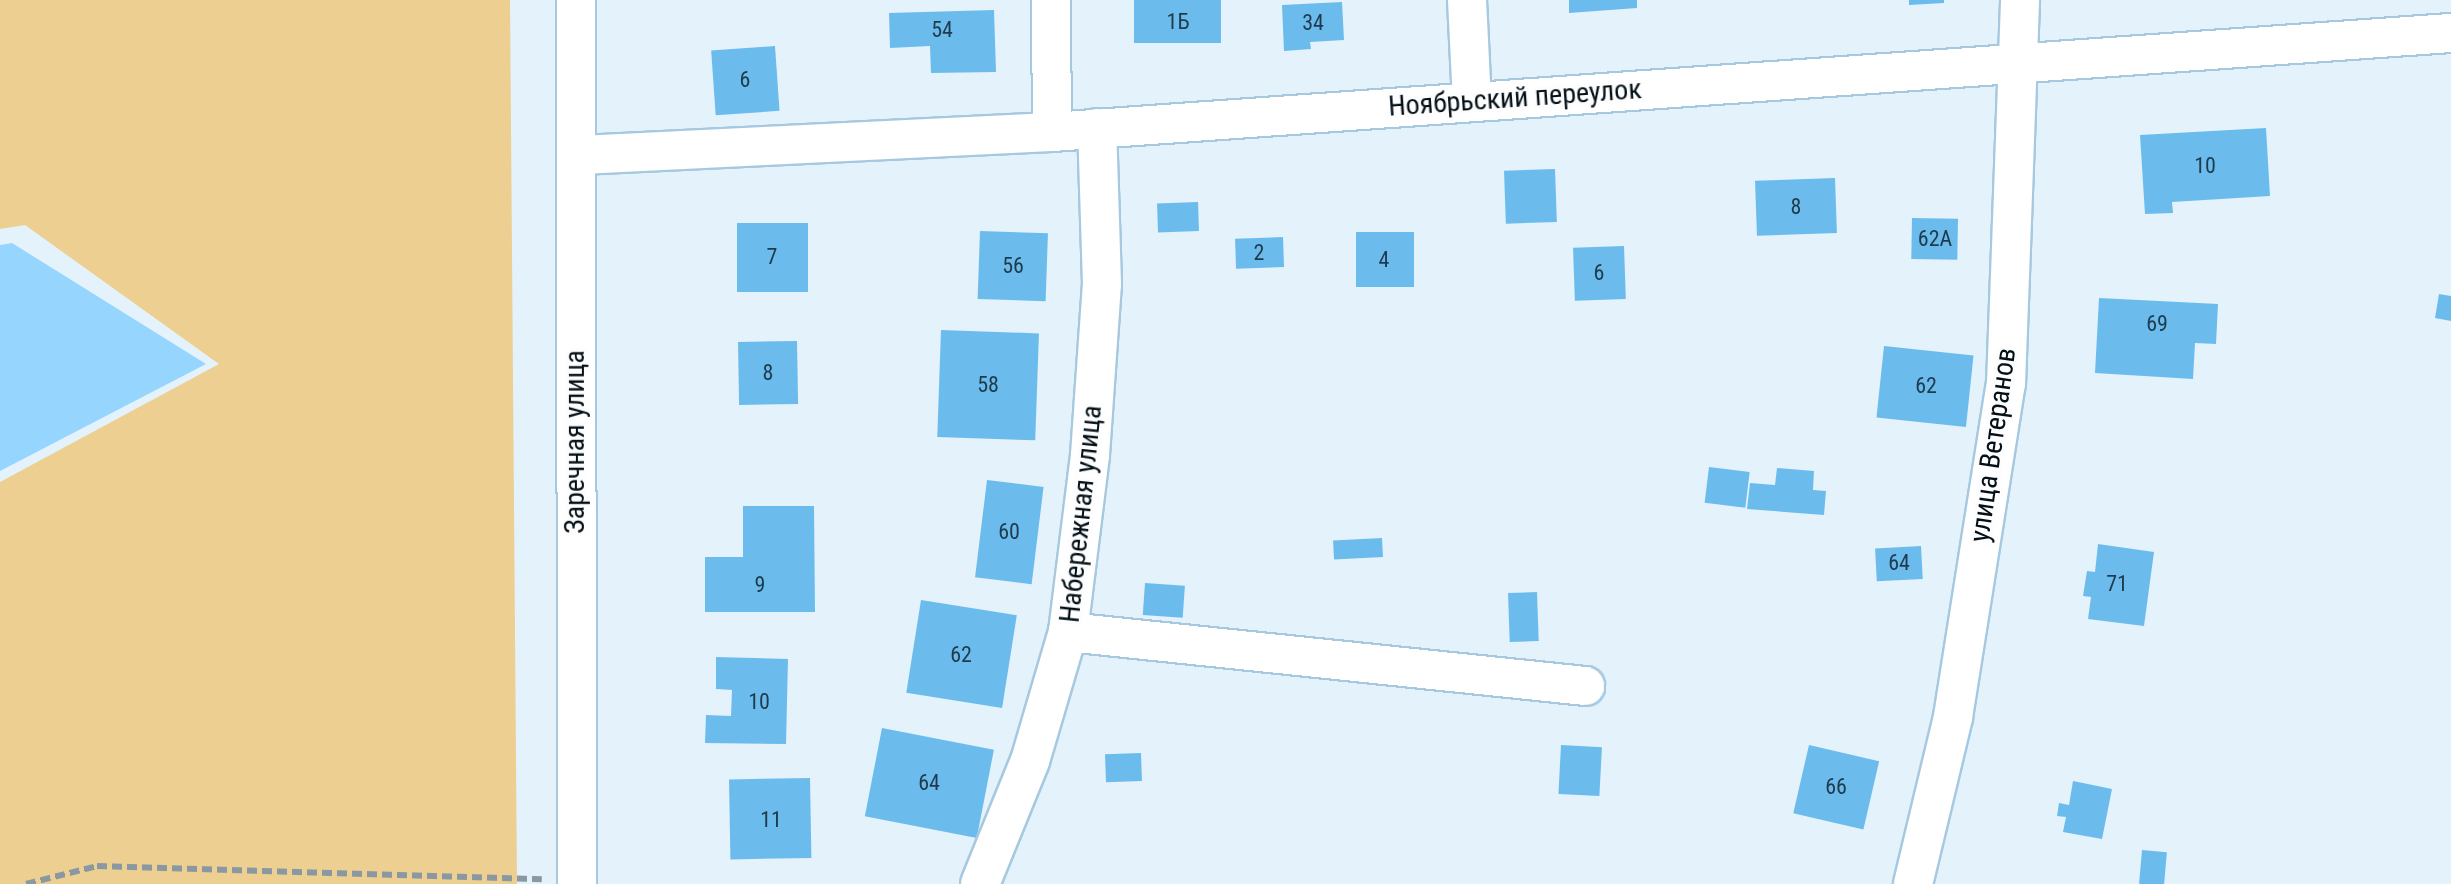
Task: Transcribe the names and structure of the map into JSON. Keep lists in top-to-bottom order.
{
  "streets": {
    "street": [
      "Ноябрьский переулок",
      "Заречная улица",
      "улица Ветеранов",
      "Набережная улица"
    ]
  },
  "crossings": [
    ["Ноябрьский переулок", "Заречная улица"],
    ["Ноябрьский переулок", "улица Ветеранов"],
    ["Ноябрьский переулок", "Набережная улица"]
  ],
  "house_numbers": [
    "1Б",
    "34",
    "54",
    "6",
    "10",
    "8",
    "62А",
    "2",
    "7",
    "4",
    "56",
    "6",
    "69",
    "8",
    "58",
    "62",
    "60",
    "64",
    "71",
    "9",
    "62",
    "10",
    "64",
    "66",
    "11"
  ]
}
